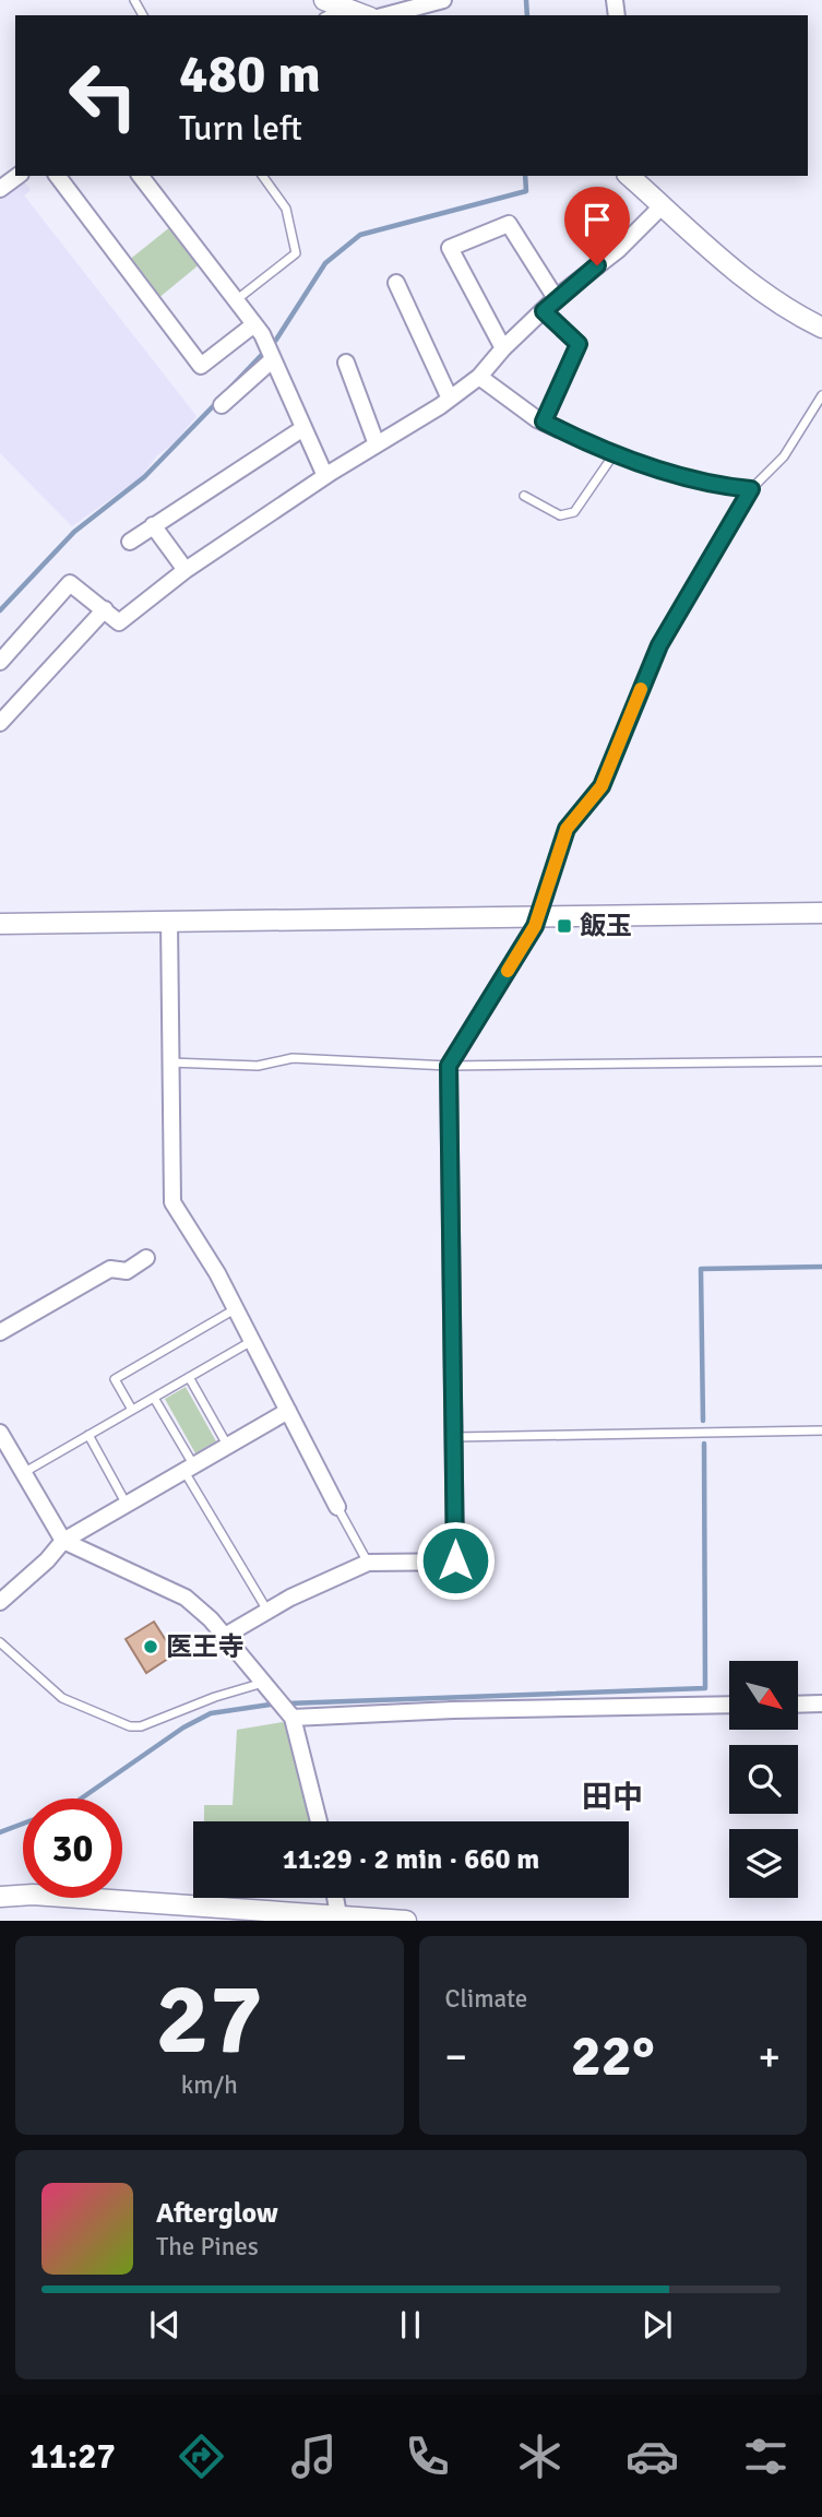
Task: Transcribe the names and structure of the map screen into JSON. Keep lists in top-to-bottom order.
{
  "districts": ["田中"],
  "places": {
    "transit": ["飯玉"],
    "other": ["医王寺"]
  },
  "north": "bottom right",
  "page": {
    "turn": ["480 m", "Turn left"],
    "limit": "30",
    "trip": "11:29 · 2 min · 660 m",
    "tile": [
      ["27", "km/h"],
      "Climate"
    ],
    "heat": ["−", "22°", "+"],
    "song": ["Afterglow", "The Pines"],
    "tabs": "11:27"
  }
}
